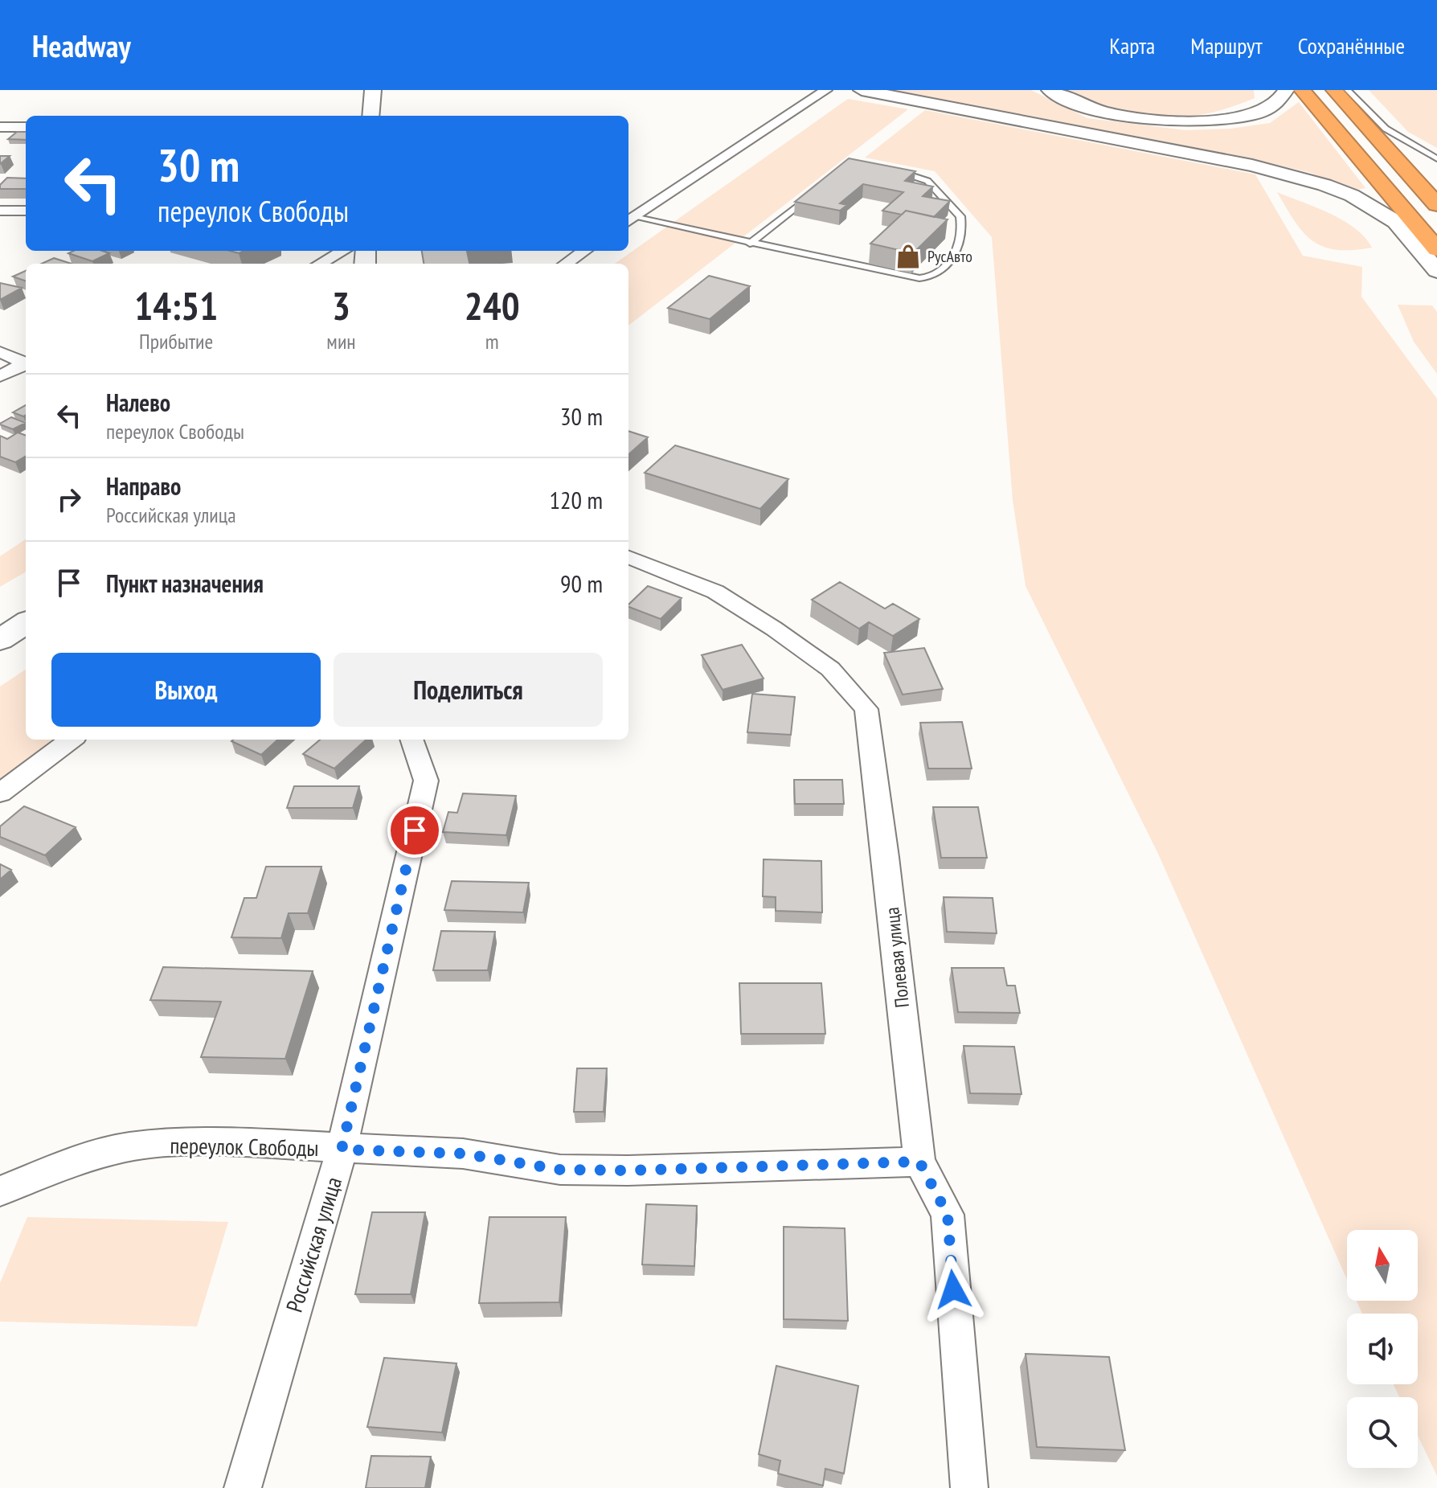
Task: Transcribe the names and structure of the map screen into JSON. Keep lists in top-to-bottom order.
{
  "streets": {
    "street": ["Полевая улица", "переулок Свободы", "Российская улица"]
  },
  "crossings": [
    ["Полевая улица", "переулок Свободы"],
    ["переулок Свободы", "Российская улица"]
  ],
  "places": {
    "shop": ["РусАвто"]
  },
  "north": "top",
  "page": {
    "header": "Headway",
    "nav": ["Карта", "Маршрут", "Сохранённые"],
    "turn": ["30 m", "переулок Свободы"],
    "eta": [
      "14:51",
      "Прибытие",
      "3",
      "мин",
      "240",
      "m"
    ],
    "list": [
      {
        "name": "Налево",
        "note": "переулок Свободы",
        "value": "30 m"
      },
      {
        "name": "Направо",
        "note": "Российская улица",
        "value": "120 m"
      },
      {
        "name": "Пункт назначения",
        "value": "90 m"
      }
    ],
    "buttons": ["Выход", "Поделиться"]
  }
}
